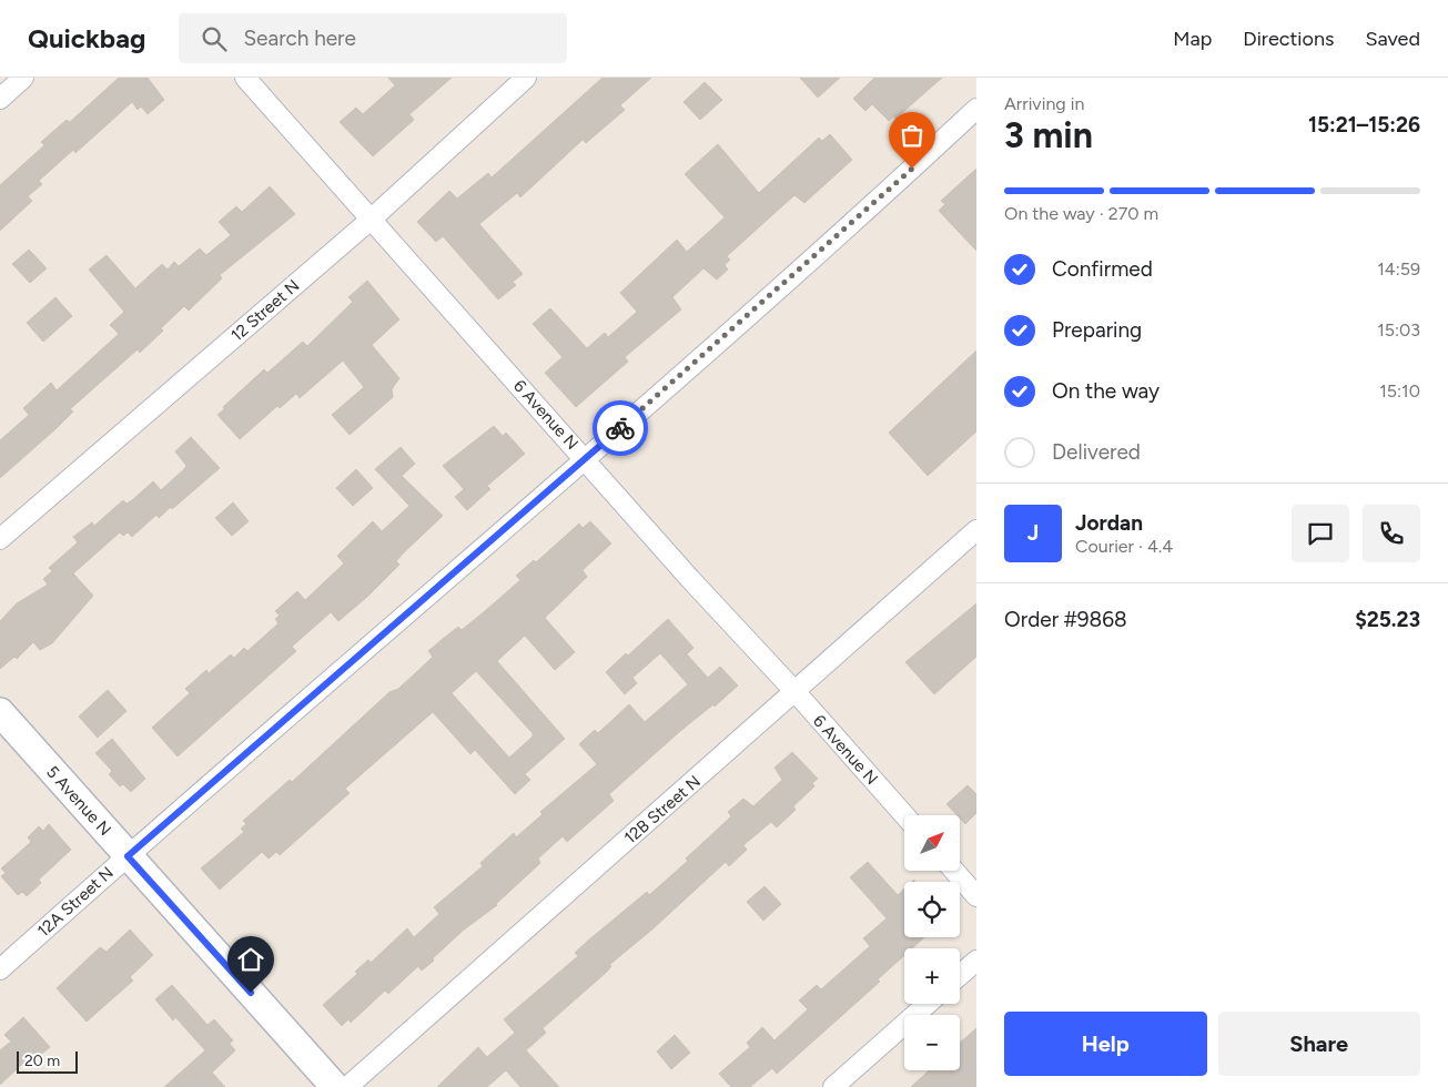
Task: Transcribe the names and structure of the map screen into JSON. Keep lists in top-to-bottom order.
{
  "streets": {
    "main road": ["5 Avenue N"],
    "street": [
      "12 Street N",
      "6 Avenue N",
      "12B Street N",
      "12A Street N"
    ]
  },
  "crossings": [
    ["12 Street N", "6 Avenue N"],
    ["6 Avenue N", "12B Street N"],
    ["6 Avenue N", "12A Street N"],
    ["5 Avenue N", "12A Street N"]
  ],
  "scale_bar": "20 m",
  "north": "top right",
  "page": {
    "header": "Quickbag",
    "search": "Search here",
    "nav": ["Map", "Directions", "Saved"],
    "heading": ["3 min", "Arriving in", "15:21–15:26"],
    "panel": [
      "Jordan",
      "Courier · 4.4",
      "Order #9868",
      "$25.23"
    ],
    "bar": "On the way · 270 m",
    "list": [
      ["Confirmed", "14:59"],
      ["Preparing", "15:03"],
      ["On the way", "15:10"],
      "Delivered"
    ],
    "round": "J",
    "map_buttons": ["+", "−"],
    "buttons": ["Help", "Share"],
    "scale": "20 m"
  }
}
